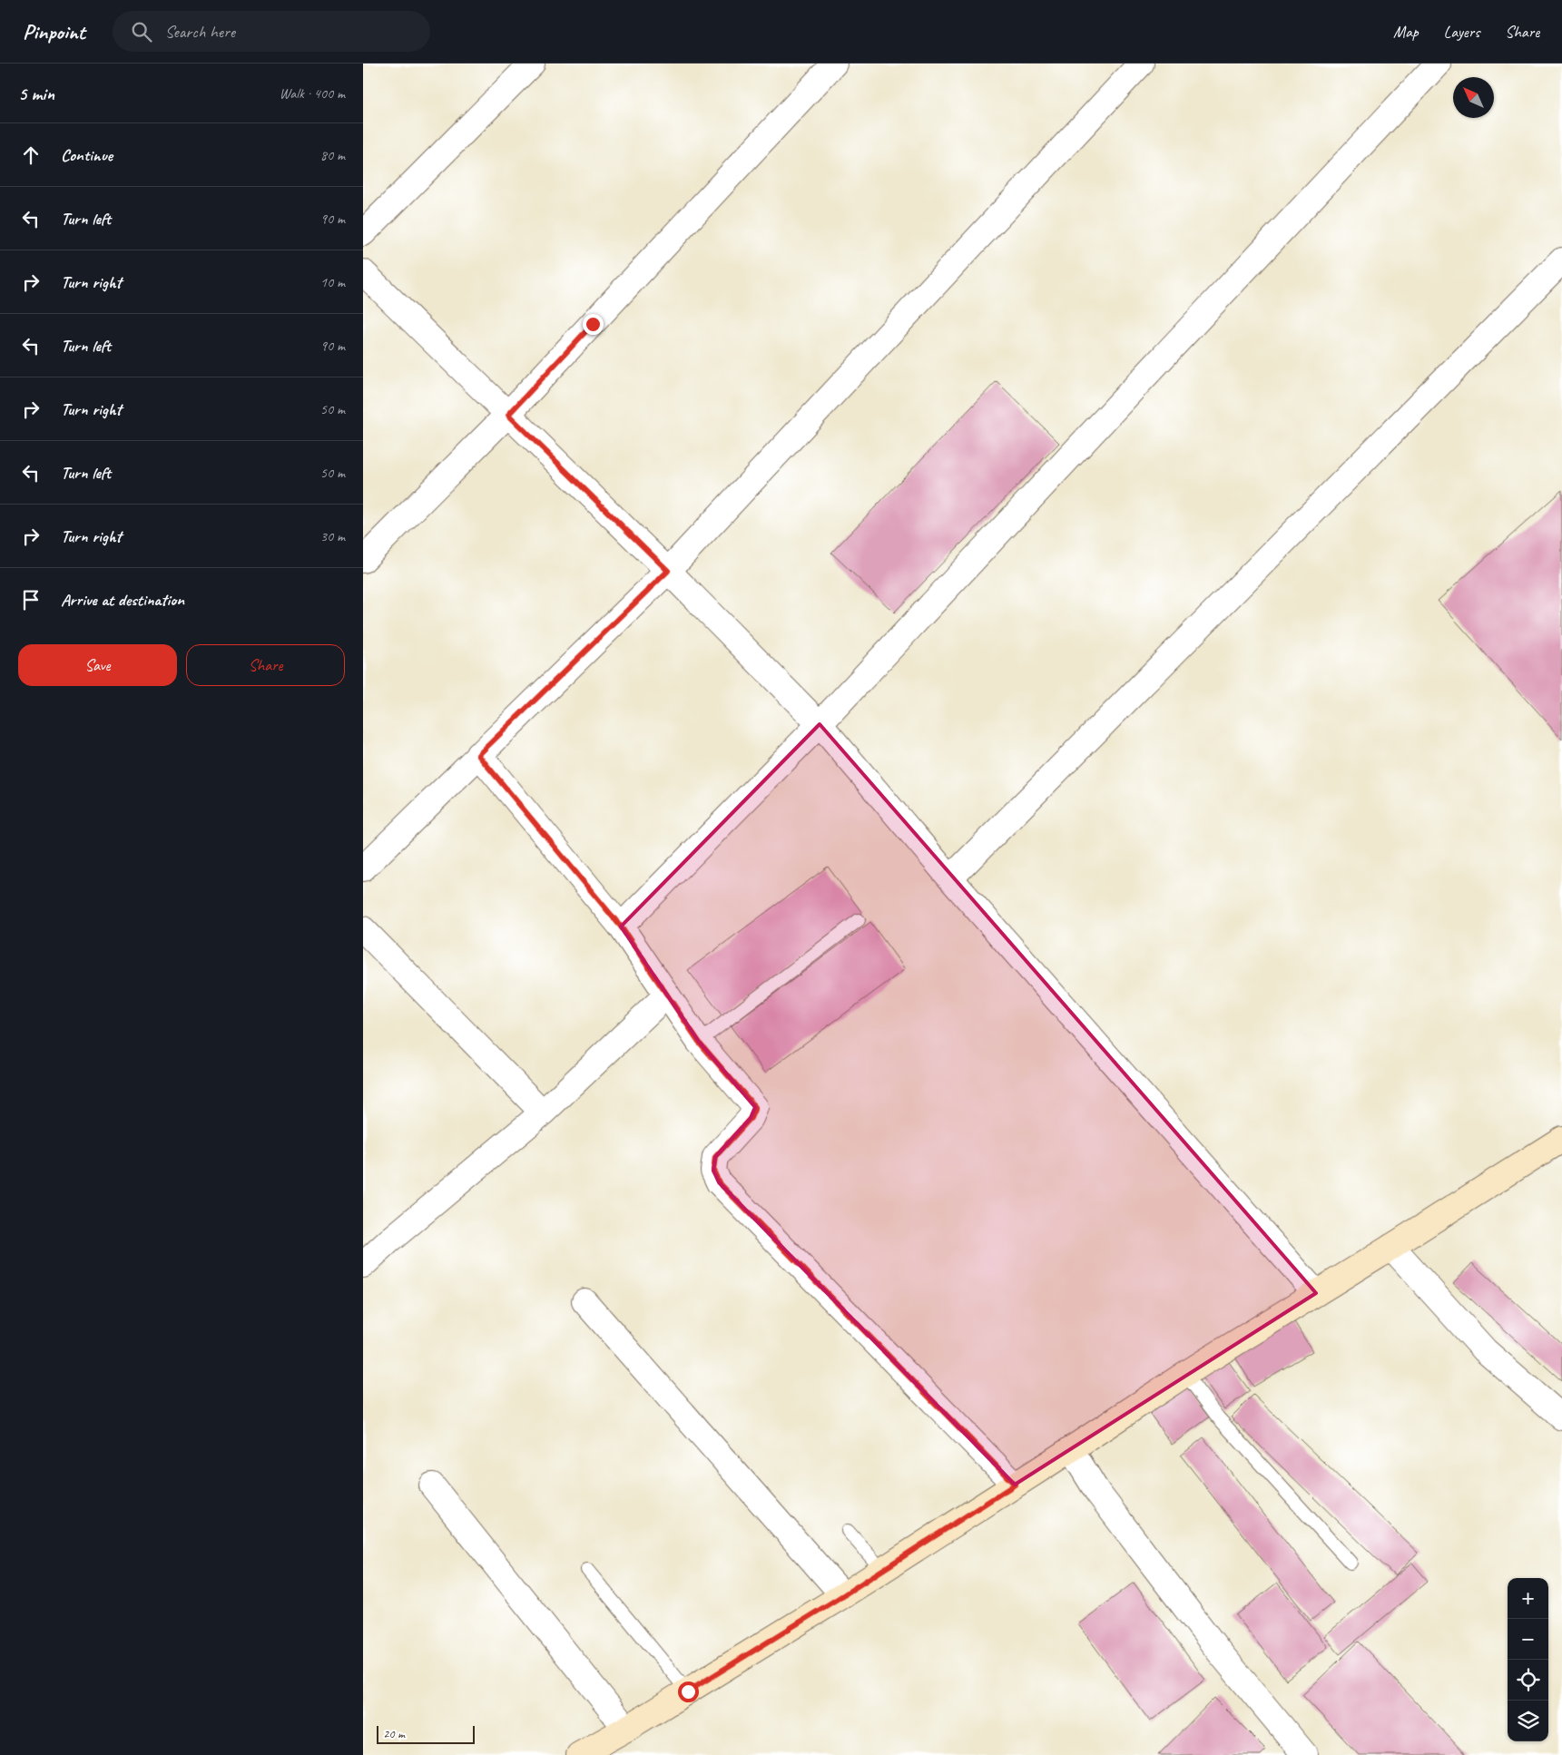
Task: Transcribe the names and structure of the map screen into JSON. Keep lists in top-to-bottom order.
{
  "scale_bar": "20 m",
  "north": "top left",
  "page": {
    "header": "Pinpoint",
    "search": "Search here",
    "nav": ["Map", "Layers", "Share"],
    "heading": ["5 min", "Walk · 400 m"],
    "list": [
      ["Continue", "80 m"],
      ["Turn left", "90 m"],
      ["Turn right", "10 m"],
      ["Turn left", "90 m"],
      ["Turn right", "50 m"],
      ["Turn left", "50 m"],
      ["Turn right", "30 m"],
      "Arrive at destination"
    ],
    "buttons": ["Save", "Share"],
    "map_buttons": ["+", "−"],
    "scale": "20 m"
  }
}
